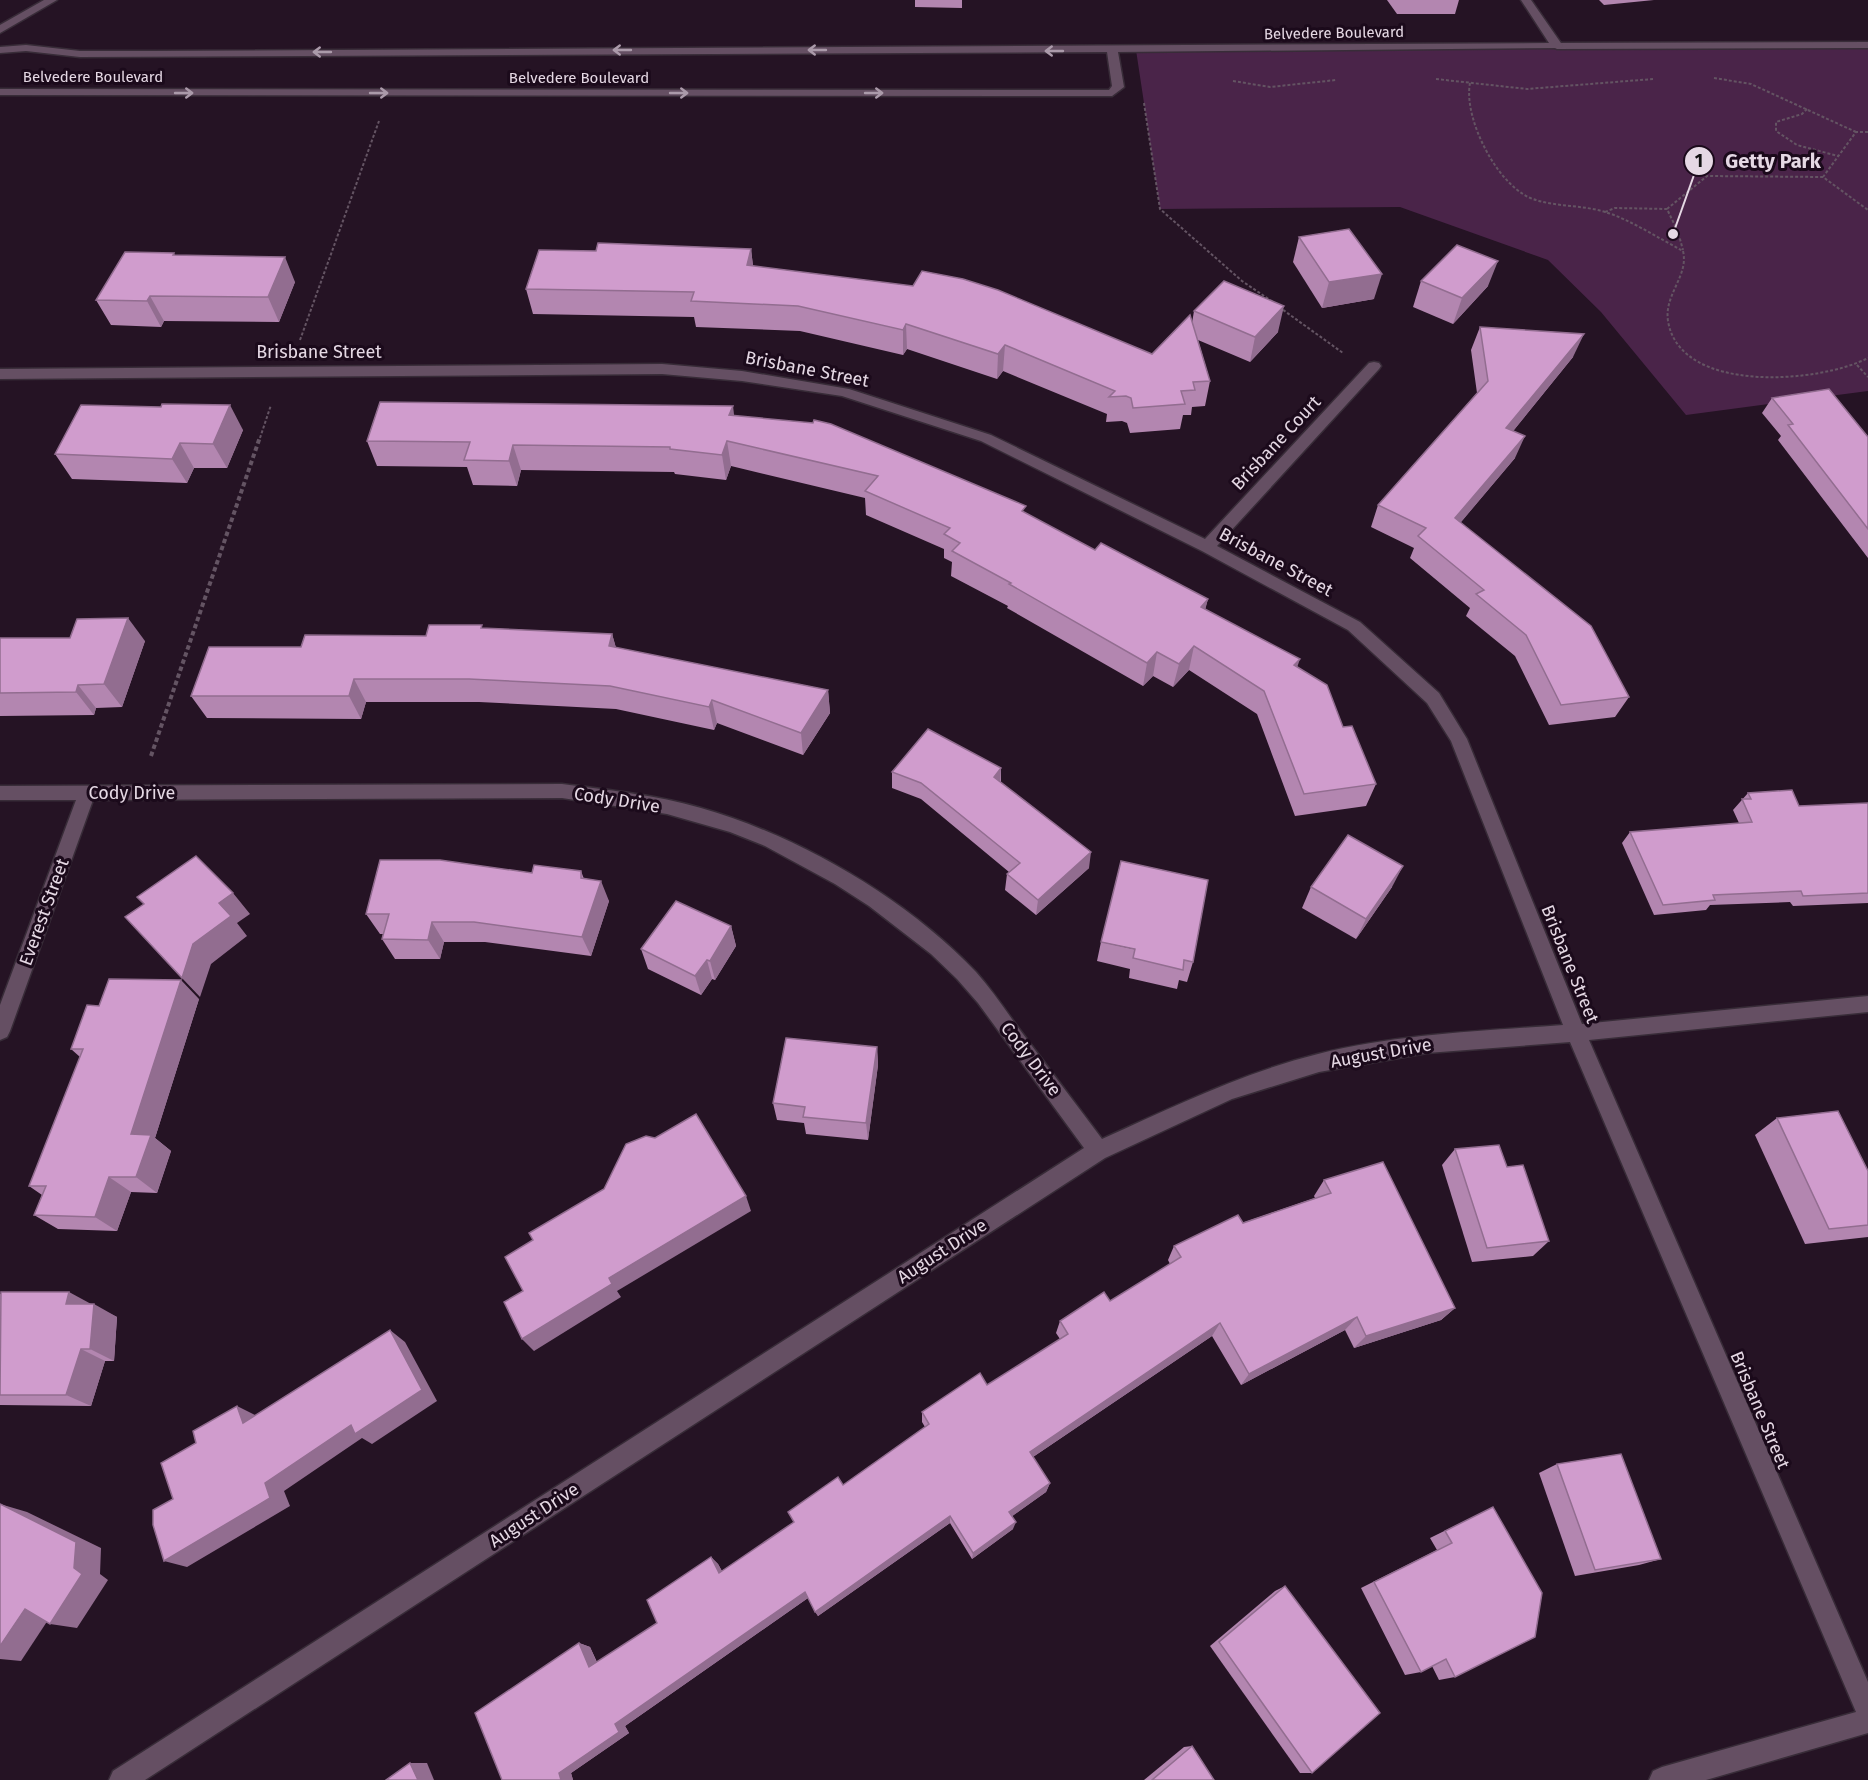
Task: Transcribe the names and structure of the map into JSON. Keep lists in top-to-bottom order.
{
  "streets": {
    "street": [
      "Belvedere Boulevard",
      "Brisbane Street",
      "Brisbane Court",
      "Cody Drive",
      "Everest Street",
      "August Drive"
    ]
  },
  "crossings": [
    ["Brisbane Street", "Brisbane Court"],
    ["Brisbane Street", "August Drive"],
    ["Cody Drive", "Everest Street"],
    ["Cody Drive", "August Drive"]
  ],
  "places": ["Getty Park"]
}
